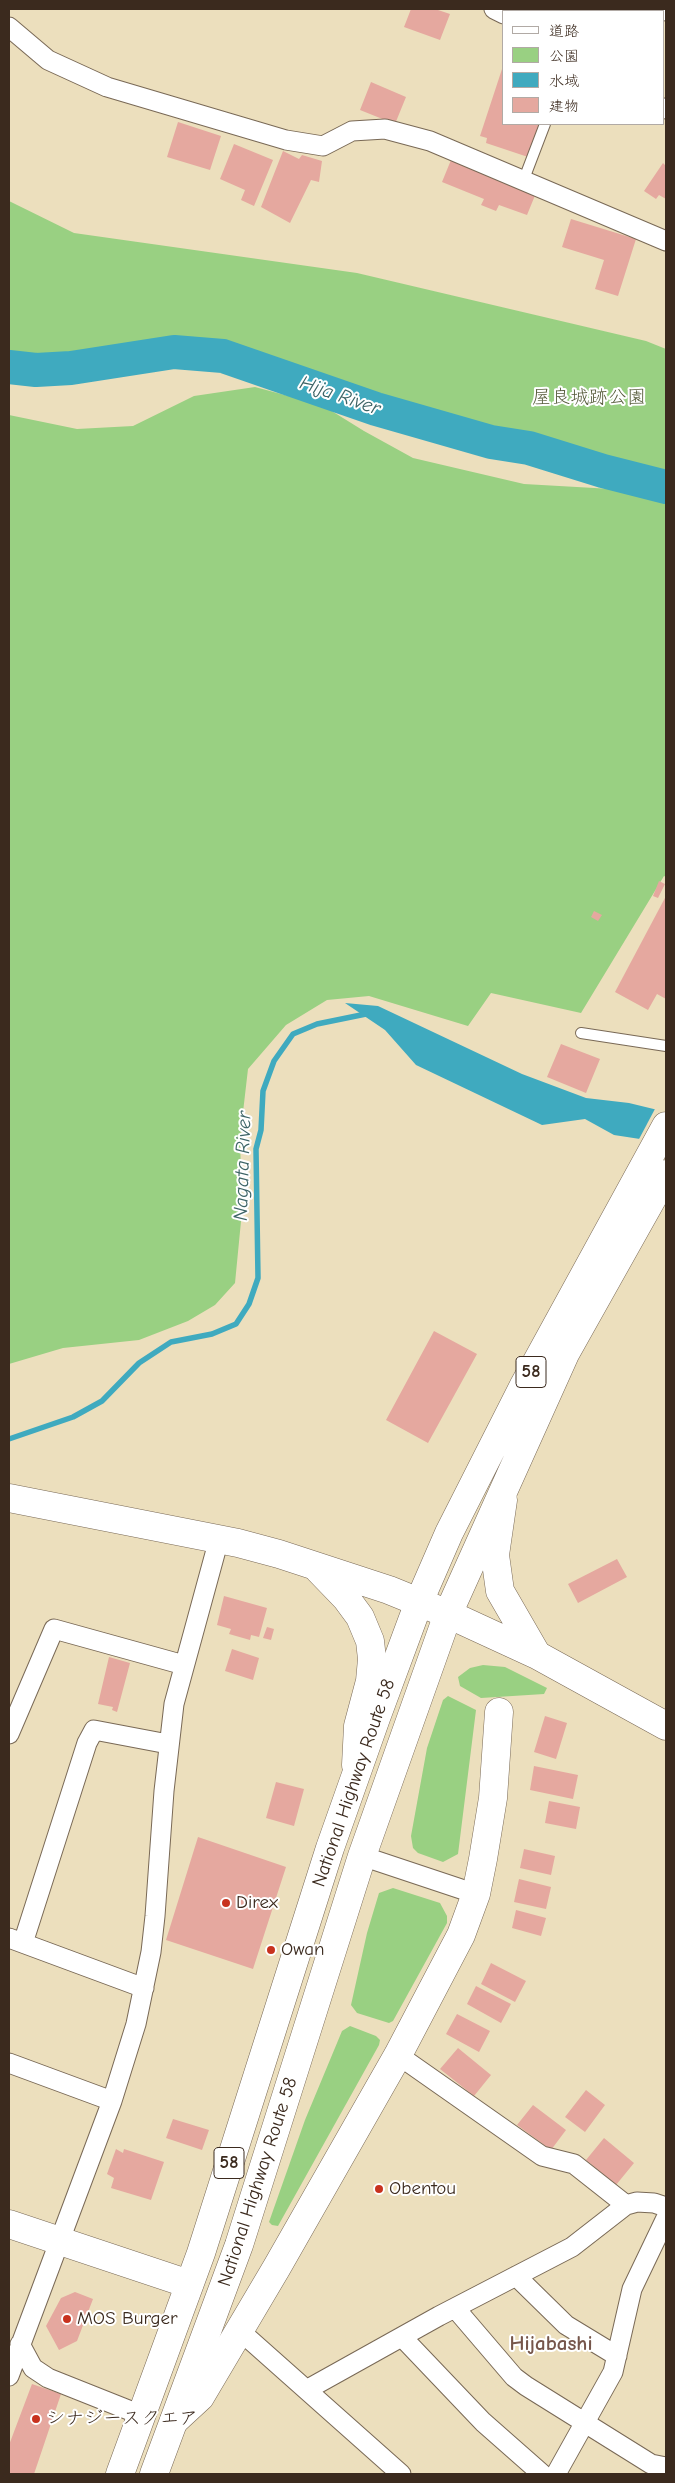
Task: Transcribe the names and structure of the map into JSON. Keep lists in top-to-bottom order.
{
  "streets": {
    "main road": ["58", "National Highway Route 58"]
  },
  "districts": ["Hijabashi"],
  "water": ["Hija River", "Nagata River"],
  "parks": ["屋良城跡公園"],
  "places": [
    "Direx",
    "Owan",
    "Obentou",
    "MOS Burger",
    "シナジースクエア"
  ],
  "legend": [
    "道路",
    "公園",
    "水域",
    "建物"
  ]
}
